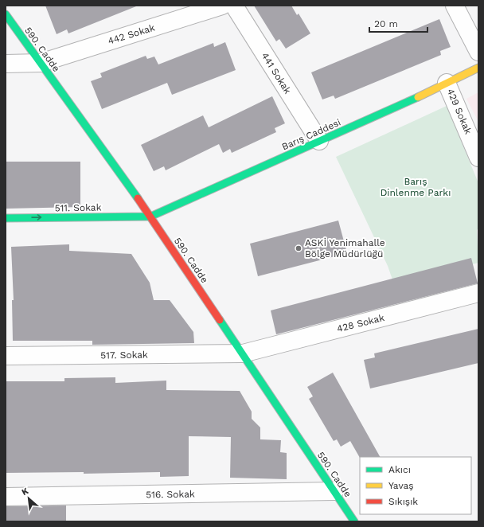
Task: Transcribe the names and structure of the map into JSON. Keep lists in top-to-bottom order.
{
  "streets": {
    "street": [
      "442 Sokak",
      "590. Cadde",
      "441 Sokak",
      "429 Sokak",
      "Barış Caddesi",
      "511. Sokak",
      "428 Sokak",
      "517. Sokak",
      "516. Sokak"
    ]
  },
  "crossings": [
    ["442 Sokak", "590. Cadde"],
    ["590. Cadde", "Barış Caddesi"],
    ["590. Cadde", "511. Sokak"],
    ["590. Cadde", "428 Sokak"],
    ["590. Cadde", "517. Sokak"],
    ["590. Cadde", "516. Sokak"],
    ["441 Sokak", "Barış Caddesi"],
    ["429 Sokak", "Barış Caddesi"],
    ["Barış Caddesi", "511. Sokak"],
    ["428 Sokak", "517. Sokak"]
  ],
  "one_way": ["511. Sokak"],
  "parks": ["Barış Dinlenme Parkı"],
  "places": ["ASKİ Yenimahalle Bölge Müdürlüğü"],
  "legend": ["Akıcı", "Yavaş", "Sıkışık"],
  "scale_bar": "20 m",
  "north": "top left"
}
